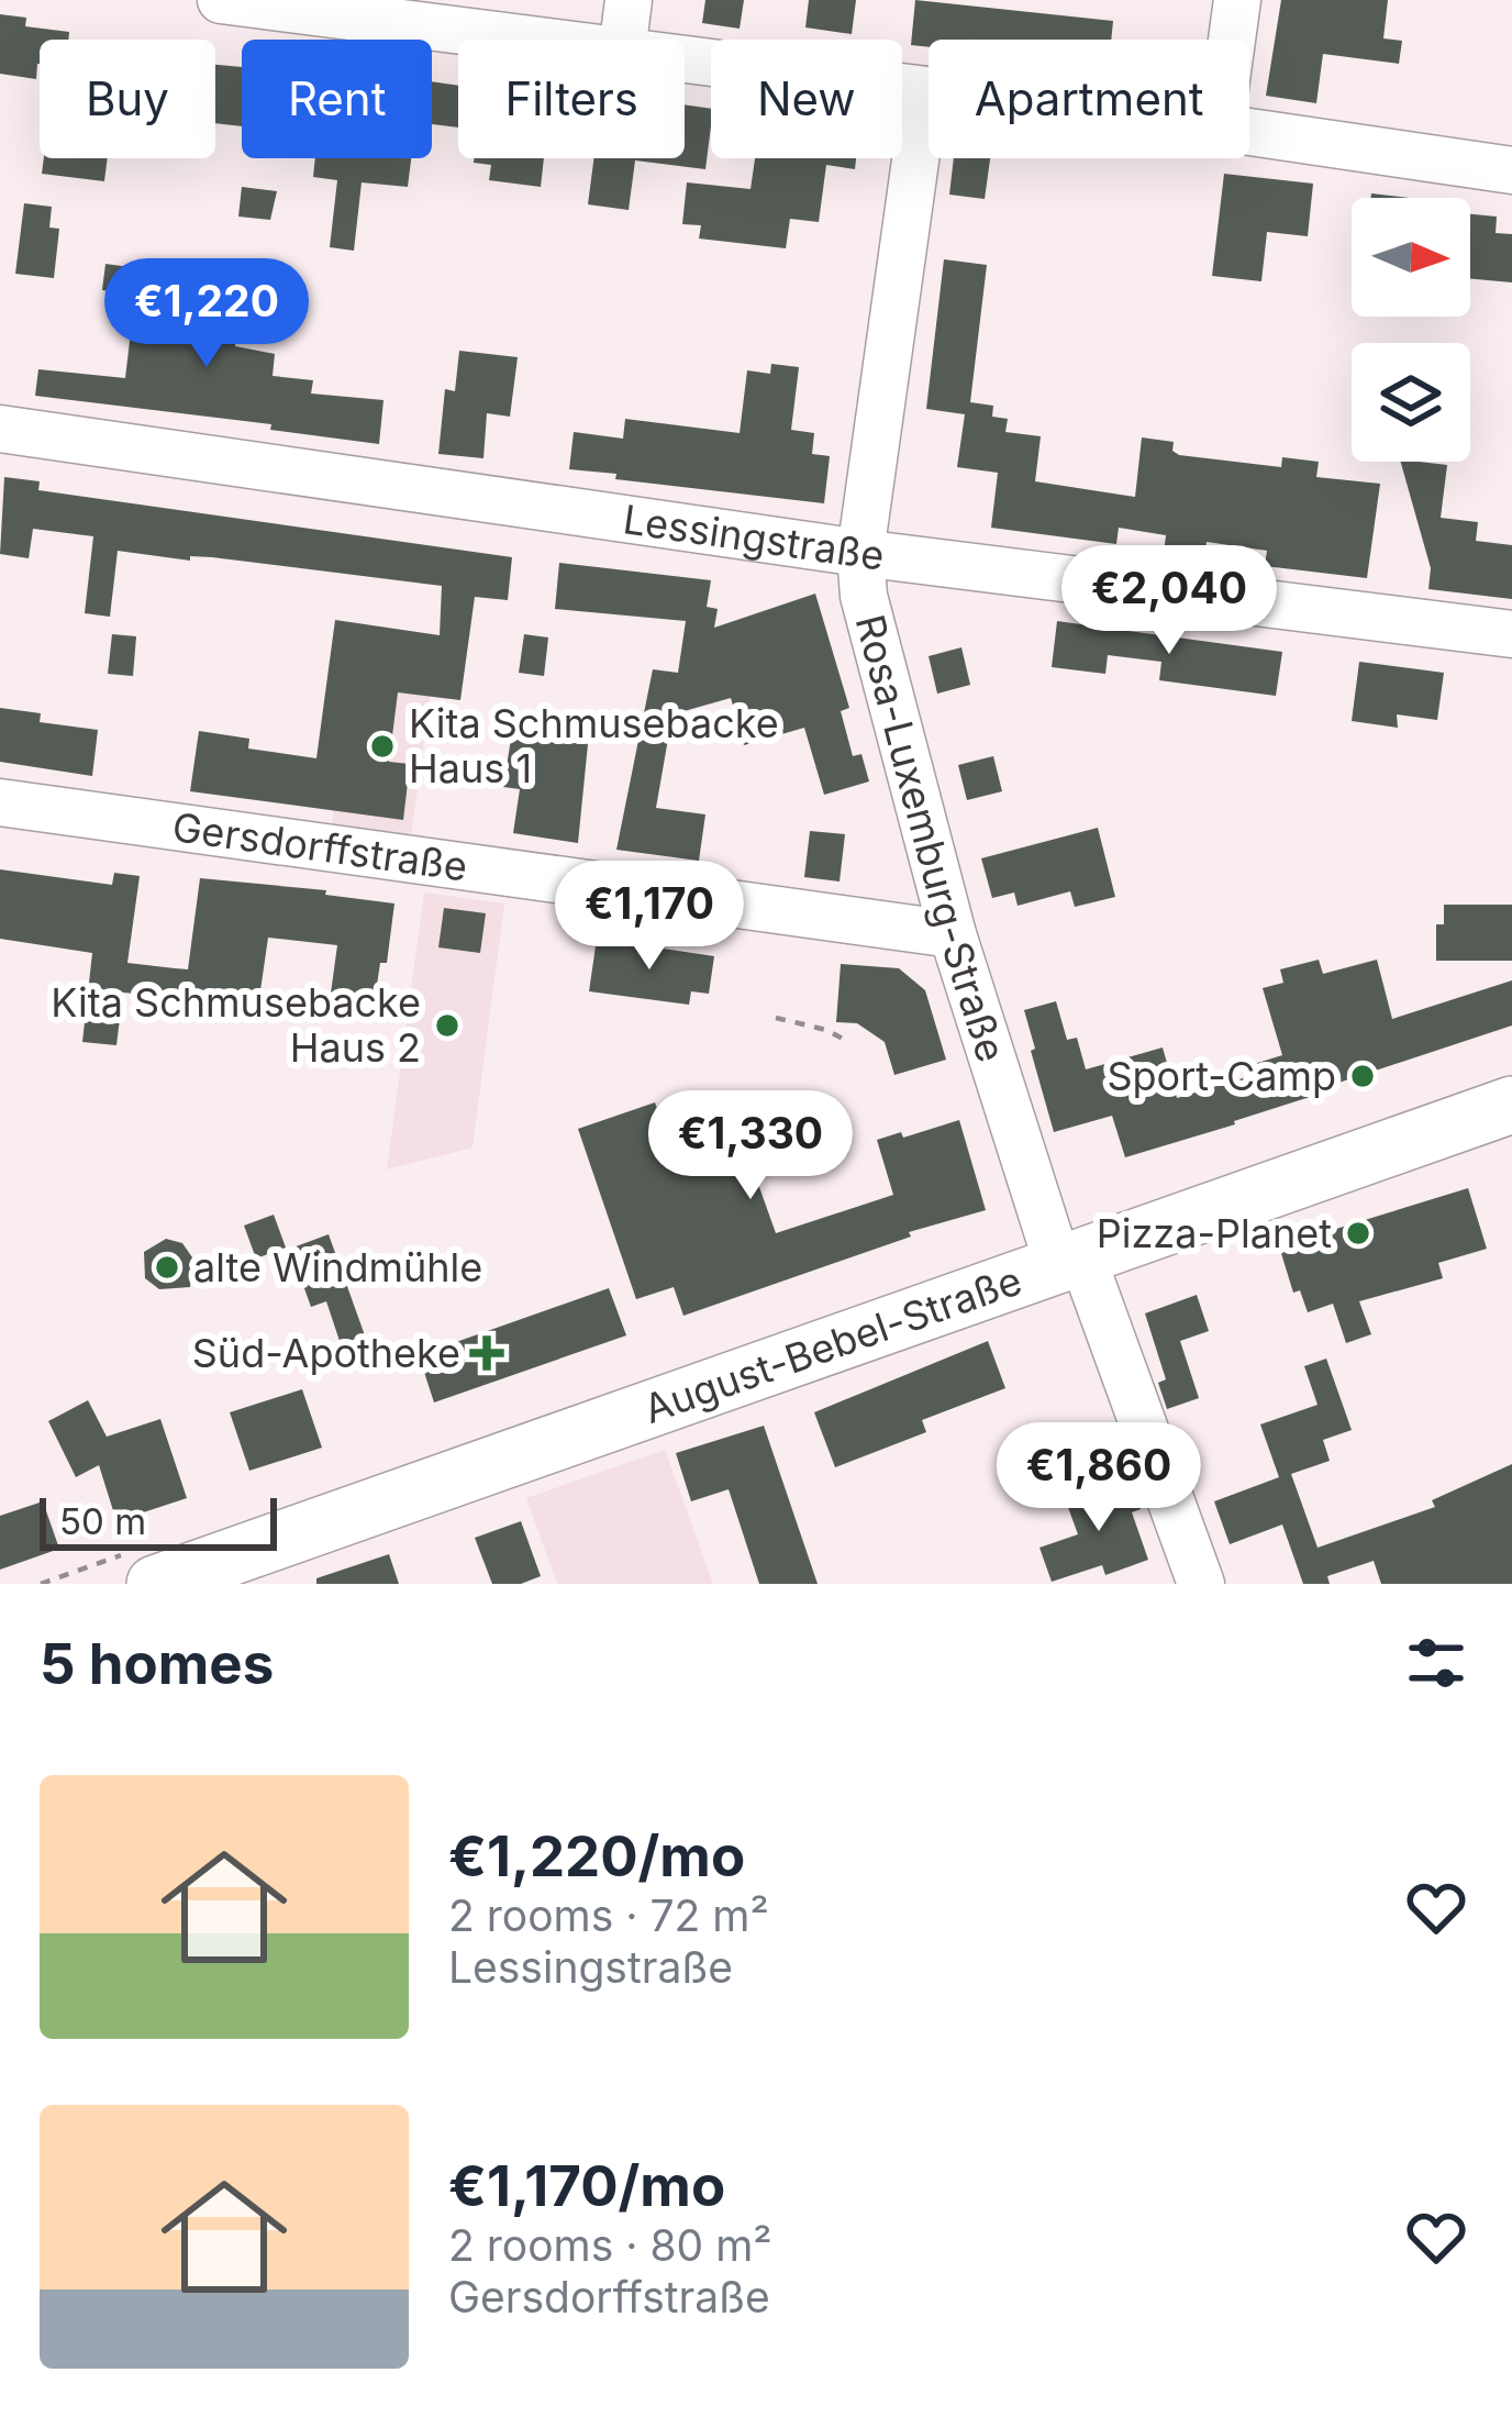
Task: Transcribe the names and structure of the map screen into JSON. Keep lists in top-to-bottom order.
{
  "streets": {
    "main road": ["August-Bebel-Straße"],
    "street": ["Lessingstraße", "Rosa-Luxemburg-Straße", "Gersdorffstraße"]
  },
  "crossings": [
    ["Lessingstraße", "Rosa-Luxemburg-Straße"],
    ["Rosa-Luxemburg-Straße", "Gersdorffstraße"],
    ["Rosa-Luxemburg-Straße", "August-Bebel-Straße"]
  ],
  "places": {
    "other": [
      "Kita Schmusebacke Haus 1",
      "Kita Schmusebacke Haus 2",
      "Sport-Camp",
      "Pizza-Planet",
      "alte Windmühle"
    ],
    "health": ["Süd-Apotheke"]
  },
  "scale_bar": "50 m",
  "north": "right",
  "page": {
    "chip": [
      "Buy",
      "Rent",
      "Filters",
      "New",
      "Apartment"
    ],
    "price": [
      "€1,220",
      "€2,040",
      "€1,170",
      "€1,330",
      "€1,860"
    ],
    "scale": "50 m",
    "heading": "5 homes",
    "list": [
      {
        "name": "€1,220/mo",
        "note": "2 rooms · 72 m² · Lessingstraße"
      },
      {
        "name": "€1,170/mo",
        "note": "2 rooms · 80 m² · Gersdorffstraße"
      }
    ]
  }
}
